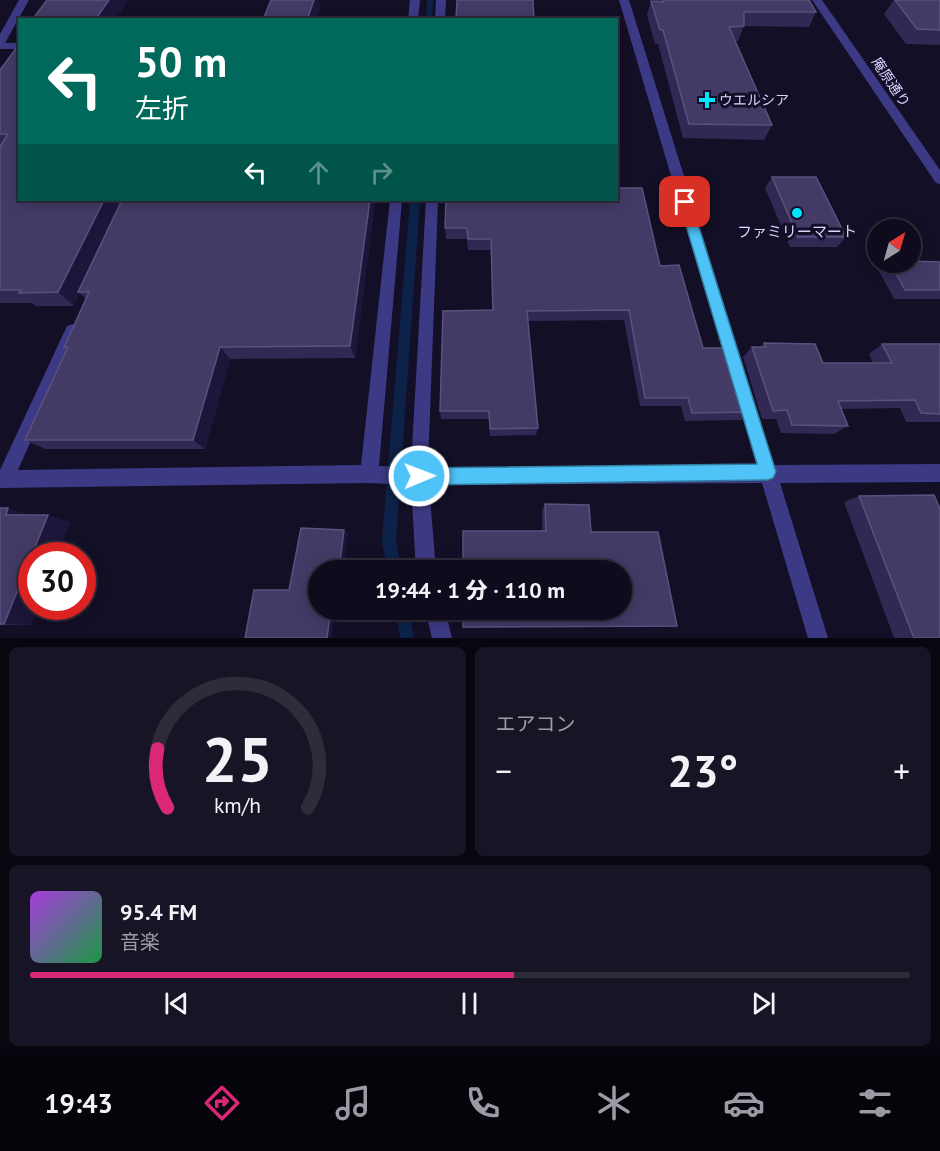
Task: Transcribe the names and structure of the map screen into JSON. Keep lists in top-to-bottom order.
{
  "streets": {
    "street": ["庵原通り"]
  },
  "places": {
    "health": ["ウエルシア"],
    "other": ["ファミリーマート"]
  },
  "north": "top right",
  "page": {
    "turn": ["50 m", "左折"],
    "limit": "30",
    "trip": "19:44 · 1 分 · 110 m",
    "tile": "エアコン",
    "heat": ["−", "23°", "+"],
    "song": ["95.4 FM", "音楽"],
    "tabs": "19:43",
    "gauge": ["25", "km/h"]
  }
}
